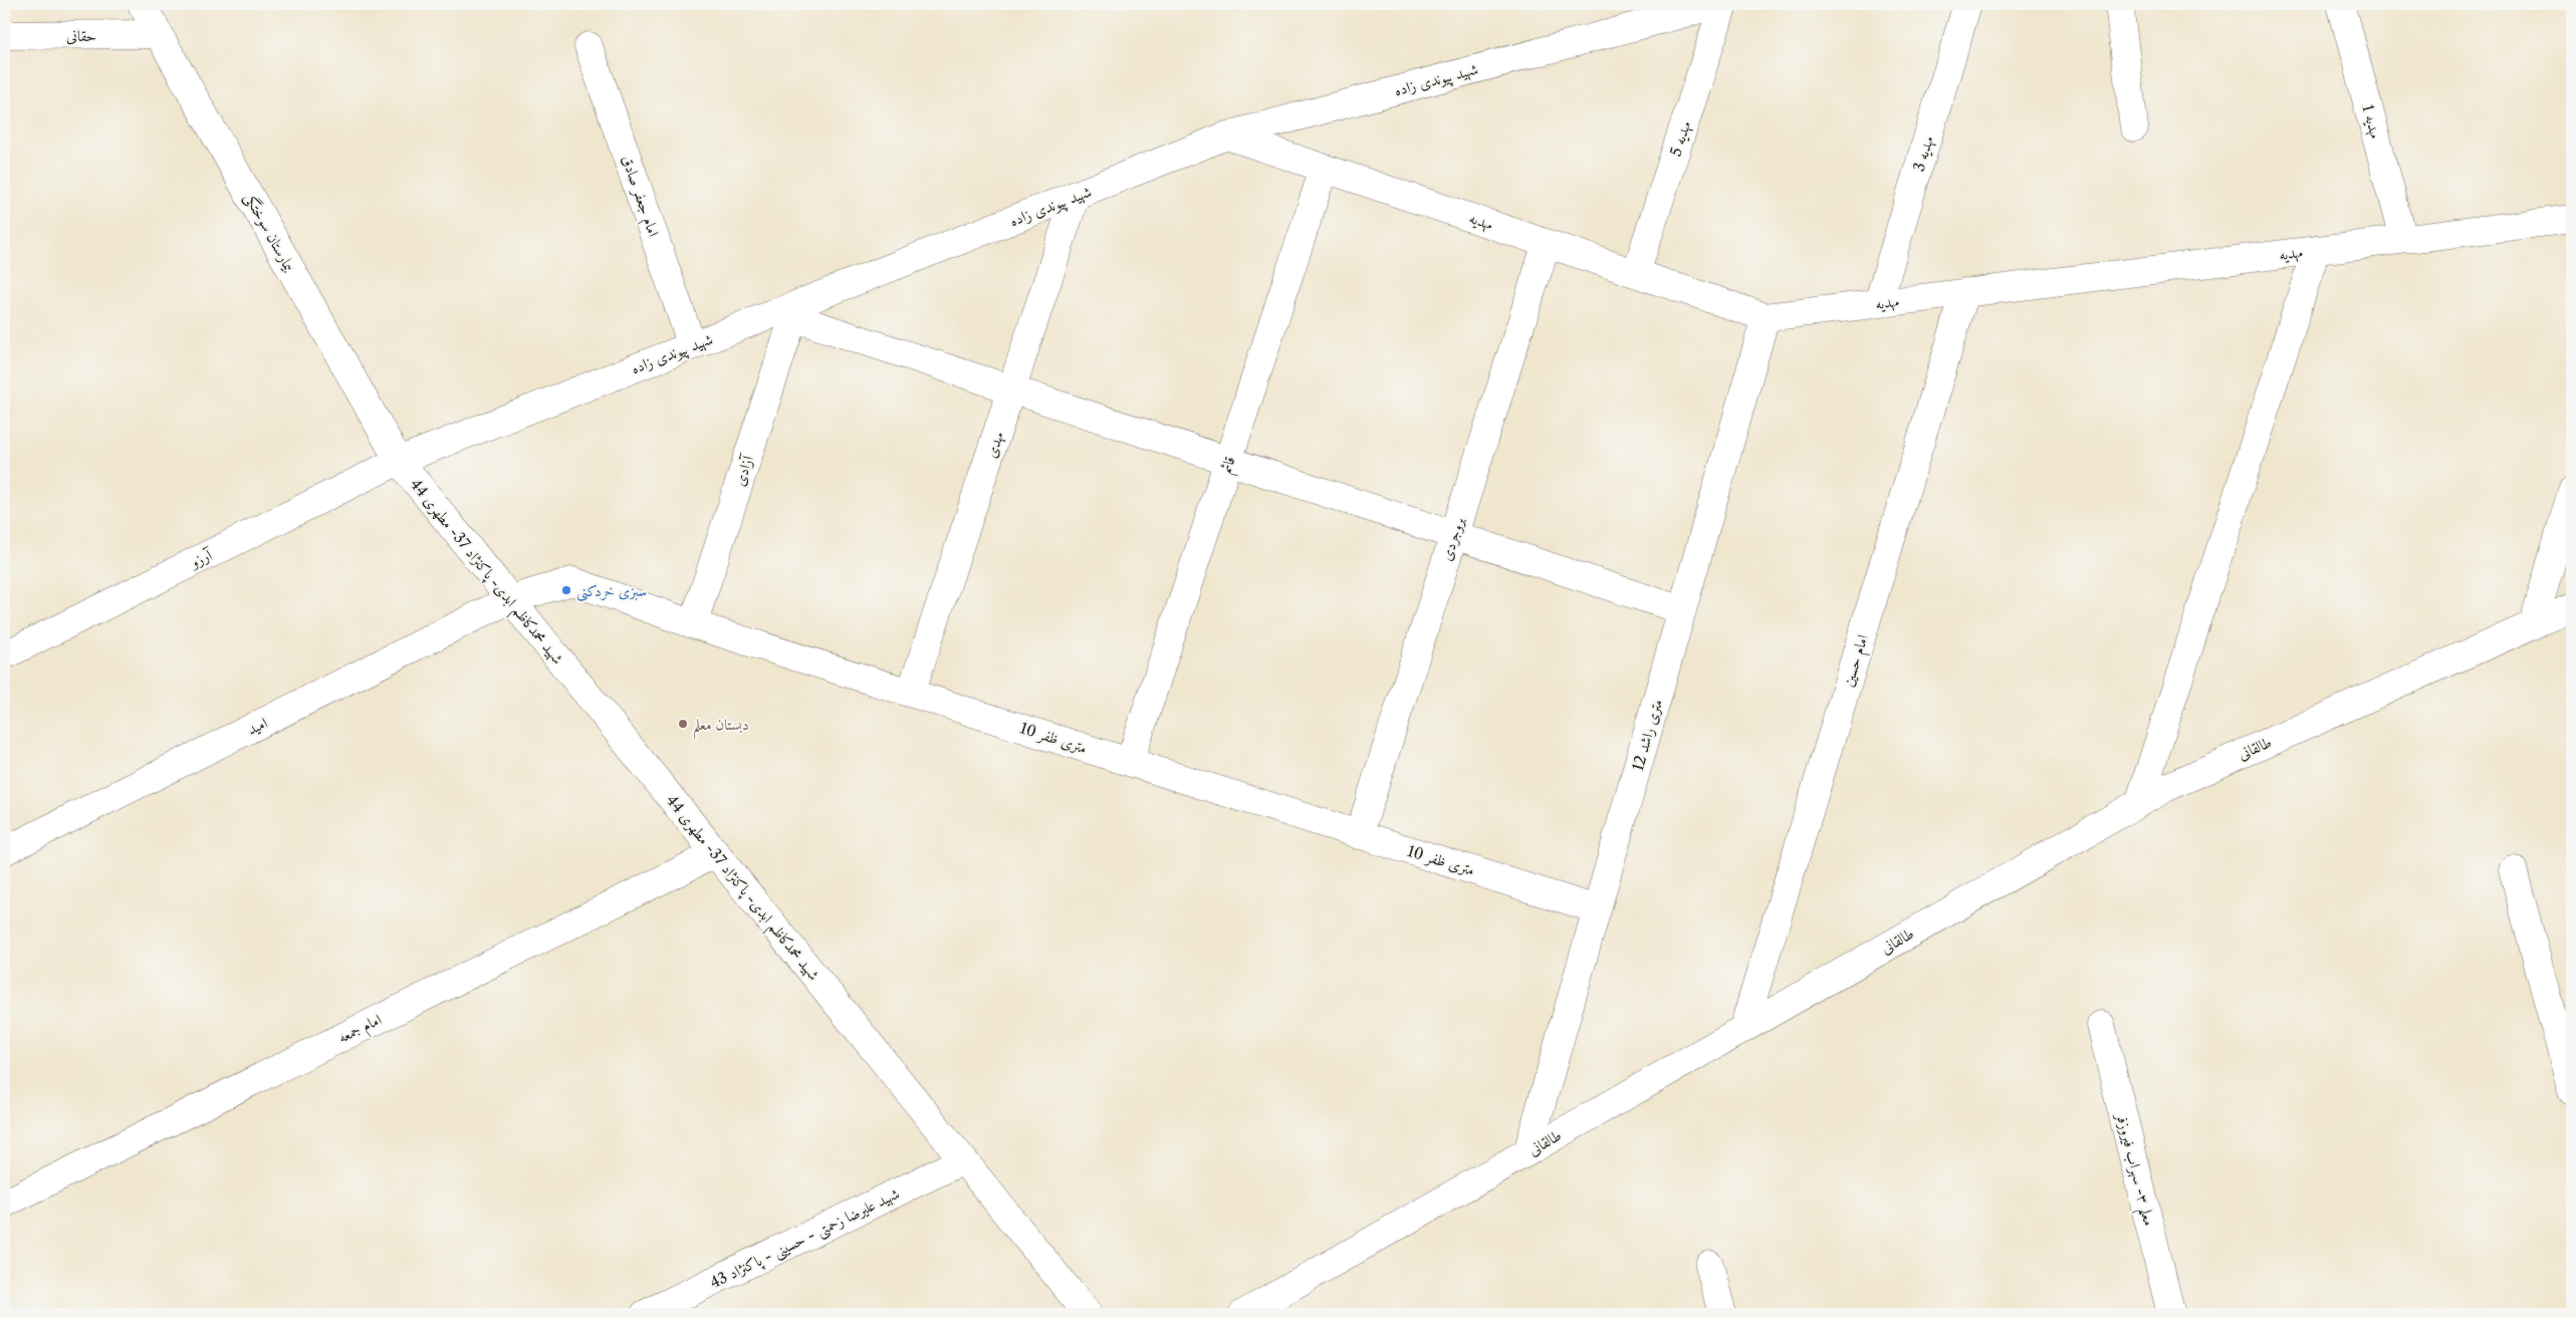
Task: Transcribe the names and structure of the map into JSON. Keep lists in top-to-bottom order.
{
  "streets": {
    "street": [
      "حقانی",
      "شهید پیوندی زاده",
      "مهدیه 1",
      "مهدیه 5",
      "مهدیه 3",
      "امام جعفر صادق",
      "مهدیه",
      "بیمارستان سوختگی",
      "مهدی",
      "قائم",
      "آزادی",
      "بروجردی",
      "آرزو",
      "شهید محمدکاظم ابدی- پاکنژاد 37- مطهری 44",
      "امام حسین",
      "امید",
      "12 متری راشد",
      "10 متری ظفر",
      "طالقانی",
      "امام جمعه",
      "معلم ۳- سهراب فیروزفر",
      "شهید علیرضا زحمتی - حسینی - پاکنژاد 43"
    ]
  },
  "crossings": [
    ["حقانی", "بیمارستان سوختگی"],
    ["شهید پیوندی زاده", "امام جعفر صادق"],
    ["شهید پیوندی زاده", "مهدیه"],
    ["شهید پیوندی زاده", "بیمارستان سوختگی"],
    ["شهید پیوندی زاده", "مهدی"],
    ["شهید پیوندی زاده", "آزادی"],
    ["شهید پیوندی زاده", "آرزو"],
    ["شهید پیوندی زاده", "شهید محمدکاظم ابدی- پاکنژاد 37- مطهری 44"],
    ["مهدیه 1", "مهدیه"],
    ["مهدیه 5", "مهدیه"],
    ["مهدیه 3", "مهدیه"],
    ["مهدیه", "قائم"],
    ["مهدیه", "بروجردی"],
    ["مهدیه", "امام حسین"],
    ["مهدیه", "12 متری راشد"],
    ["بیمارستان سوختگی", "آرزو"],
    ["بیمارستان سوختگی", "شهید محمدکاظم ابدی- پاکنژاد 37- مطهری 44"],
    ["مهدی", "10 متری ظفر"],
    ["قائم", "10 متری ظفر"],
    ["آزادی", "10 متری ظفر"],
    ["بروجردی", "10 متری ظفر"],
    ["آرزو", "شهید محمدکاظم ابدی- پاکنژاد 37- مطهری 44"],
    ["شهید محمدکاظم ابدی- پاکنژاد 37- مطهری 44", "امید"],
    ["شهید محمدکاظم ابدی- پاکنژاد 37- مطهری 44", "10 متری ظفر"],
    ["شهید محمدکاظم ابدی- پاکنژاد 37- مطهری 44", "امام جمعه"],
    ["شهید محمدکاظم ابدی- پاکنژاد 37- مطهری 44", "شهید علیرضا زحمتی - حسینی - پاکنژاد 43"],
    ["امام حسین", "طالقانی"],
    ["امید", "10 متری ظفر"],
    ["12 متری راشد", "10 متری ظفر"],
    ["12 متری راشد", "طالقانی"]
  ],
  "places": ["سبزی خردکنی", "دبستان معلم"]
}
